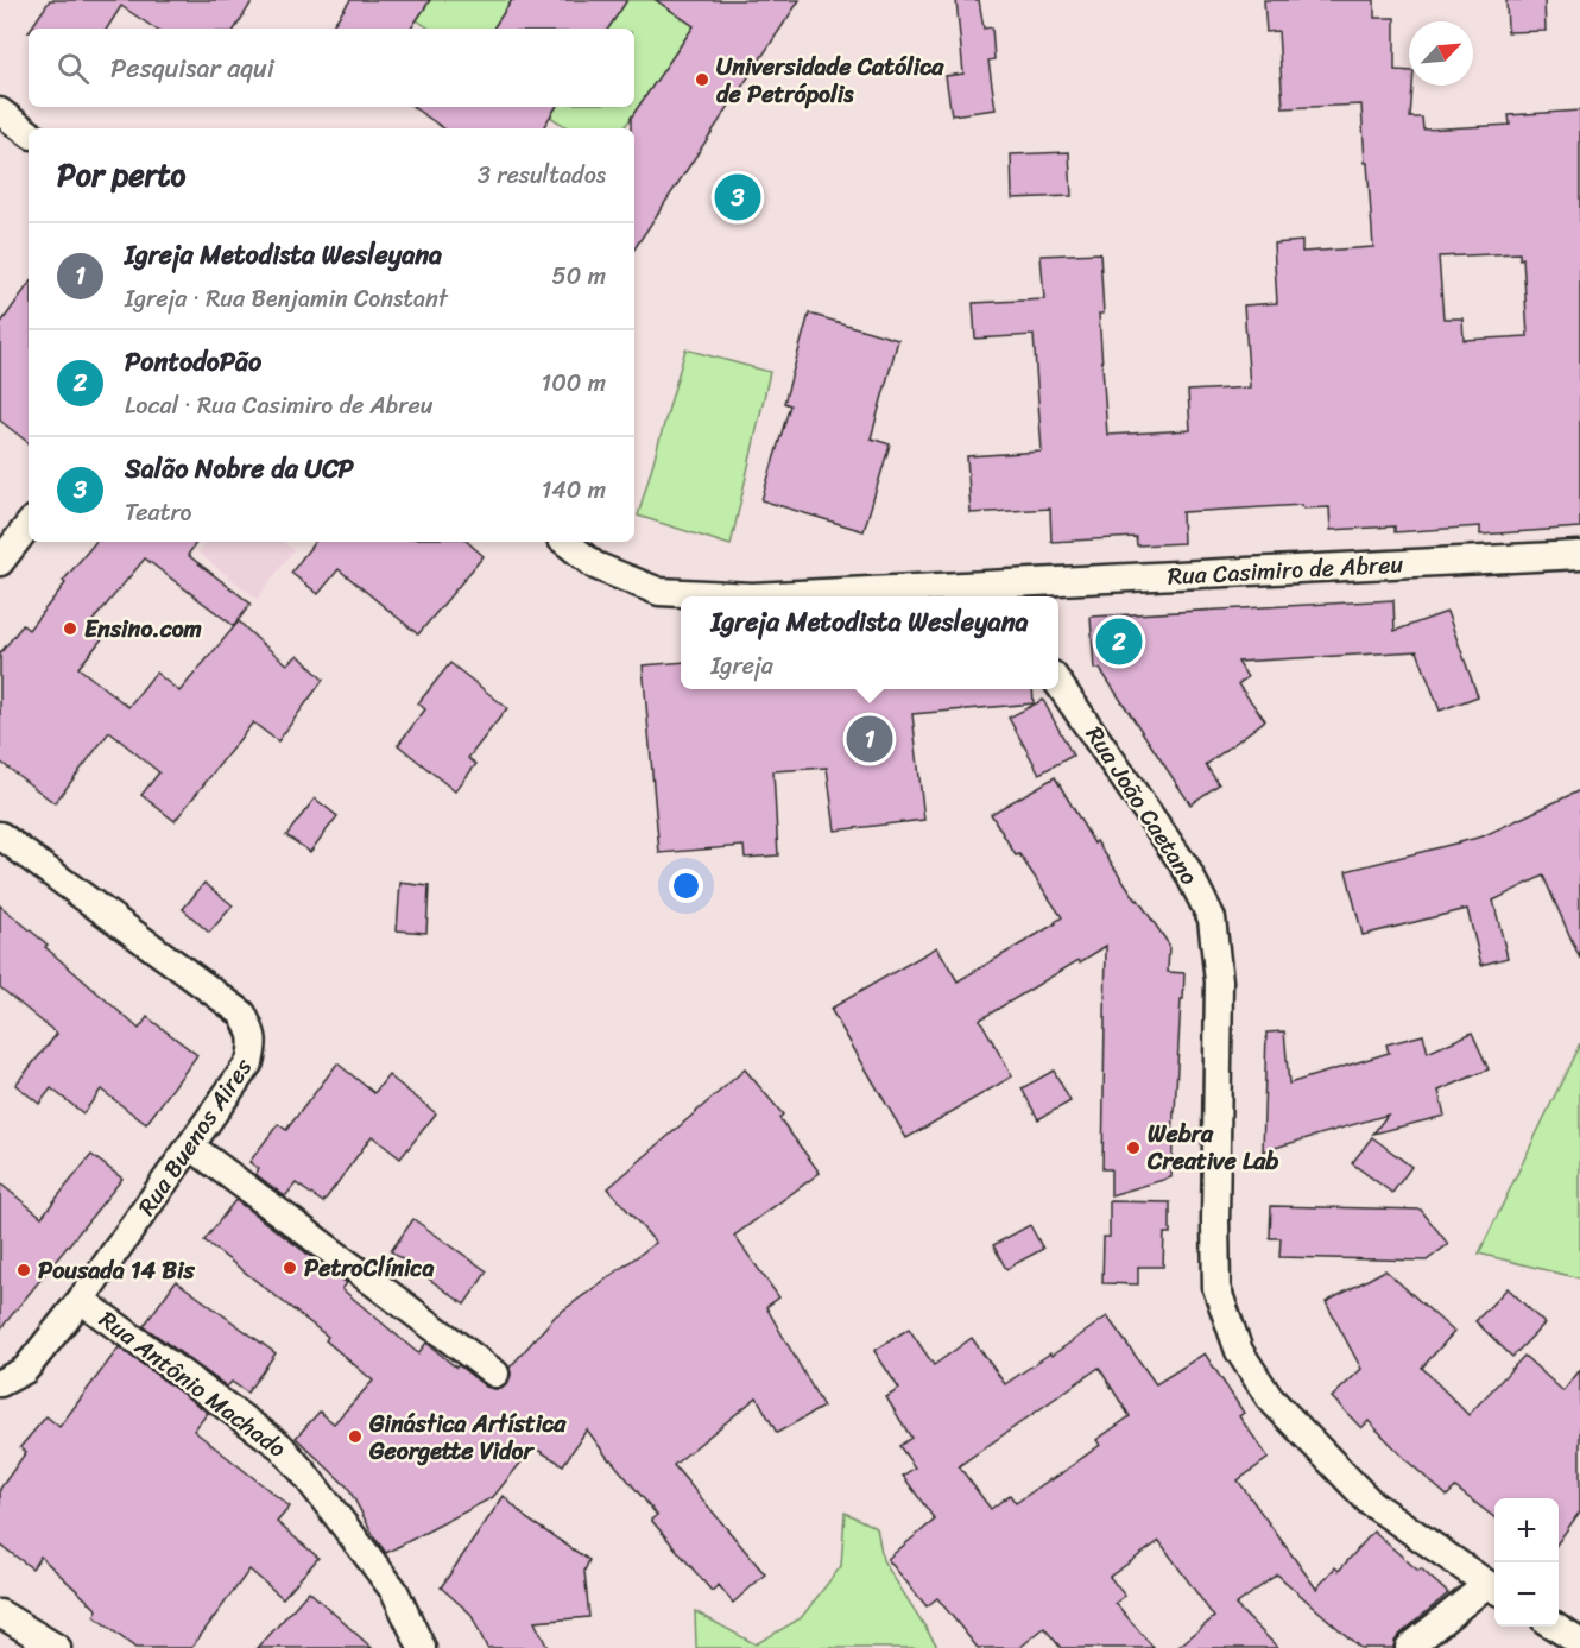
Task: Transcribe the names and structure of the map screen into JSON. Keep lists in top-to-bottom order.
{
  "streets": {
    "street": [
      "Rua Casimiro de Abreu",
      "Rua João Caetano",
      "Rua Buenos Aires",
      "Rua Antônio Machado"
    ]
  },
  "crossings": [
    ["Rua Buenos Aires", "Rua Antônio Machado"]
  ],
  "places": [
    "Universidade Católica de Petrópolis",
    "Ensino.com",
    "Webra Creative Lab",
    "PetroClínica",
    "Pousada 14 Bis",
    "Ginástica Artística Georgette Vidor"
  ],
  "north": "top right",
  "page": {
    "search": "Pesquisar aqui",
    "heading": ["Por perto", "3 resultados"],
    "pins": ["3", "2", "1"],
    "list": [
      {
        "mark": "1",
        "name": "Igreja Metodista Wesleyana",
        "note": "Igreja · Rua Benjamin Constant",
        "value": "50 m"
      },
      {
        "mark": "2",
        "name": "PontodoPão",
        "note": "Local · Rua Casimiro de Abreu",
        "value": "100 m"
      },
      {
        "mark": "3",
        "name": "Salão Nobre da UCP",
        "note": "Teatro",
        "value": "140 m"
      }
    ],
    "popup": ["Igreja Metodista Wesleyana", "Igreja"],
    "map_buttons": ["+", "−"]
  }
}
